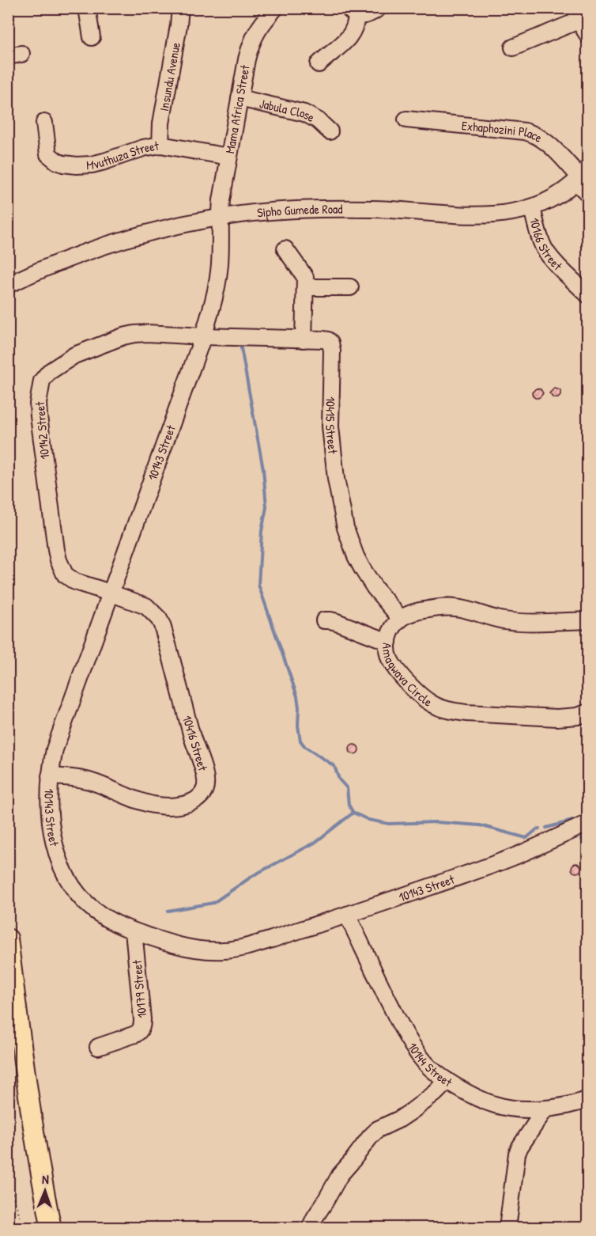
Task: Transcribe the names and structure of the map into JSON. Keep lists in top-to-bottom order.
{
  "streets": {
    "street": [
      "Insundu Avenue",
      "Mama Africa Street",
      "Jabula Close",
      "Exhaphozini Place",
      "Mvuthuza Street",
      "Sipho Gumede Road",
      "10166 Street",
      "10415 Street",
      "10142 Street",
      "10143 Street",
      "Amagwava Circle",
      "10416 Street",
      "10179 Street",
      "10144 Street"
    ]
  },
  "crossings": [
    ["Insundu Avenue", "Mvuthuza Street"],
    ["Mama Africa Street", "Jabula Close"],
    ["Mama Africa Street", "Mvuthuza Street"],
    ["Mama Africa Street", "Sipho Gumede Road"],
    ["Mama Africa Street", "10143 Street"],
    ["Exhaphozini Place", "Sipho Gumede Road"],
    ["Sipho Gumede Road", "10166 Street"],
    ["Sipho Gumede Road", "10143 Street"],
    ["10415 Street", "10142 Street"],
    ["10415 Street", "10143 Street"],
    ["10415 Street", "Amagwava Circle"],
    ["10142 Street", "10143 Street"],
    ["10142 Street", "10416 Street"],
    ["10143 Street", "10416 Street"],
    ["10143 Street", "10179 Street"],
    ["10143 Street", "10144 Street"]
  ],
  "north": "top"
}
